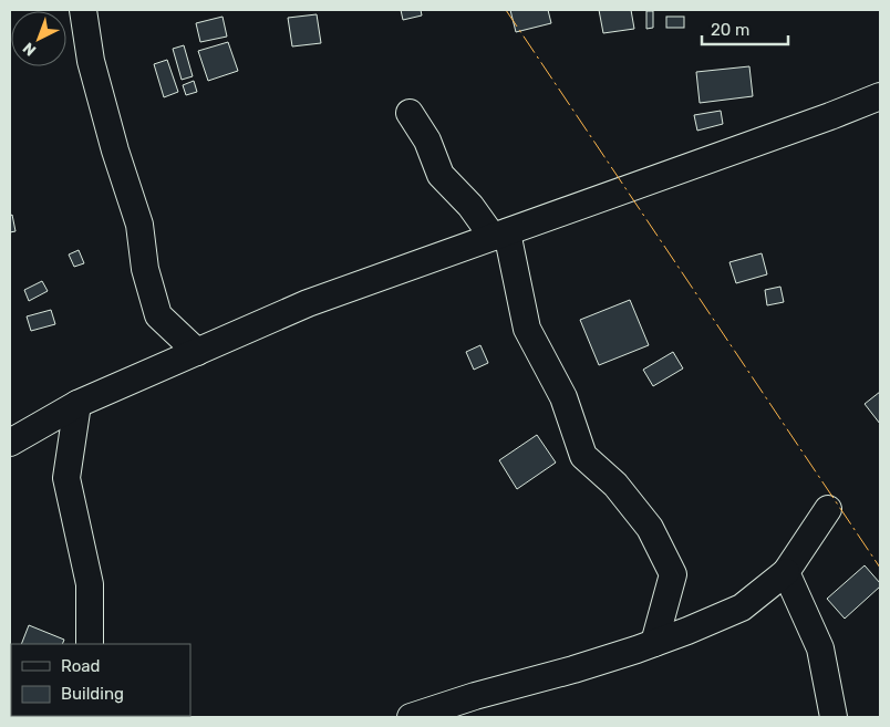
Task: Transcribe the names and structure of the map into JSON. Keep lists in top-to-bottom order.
{
  "legend": ["Road", "Building"],
  "scale_bar": "20 m",
  "north": "bottom left"
}
